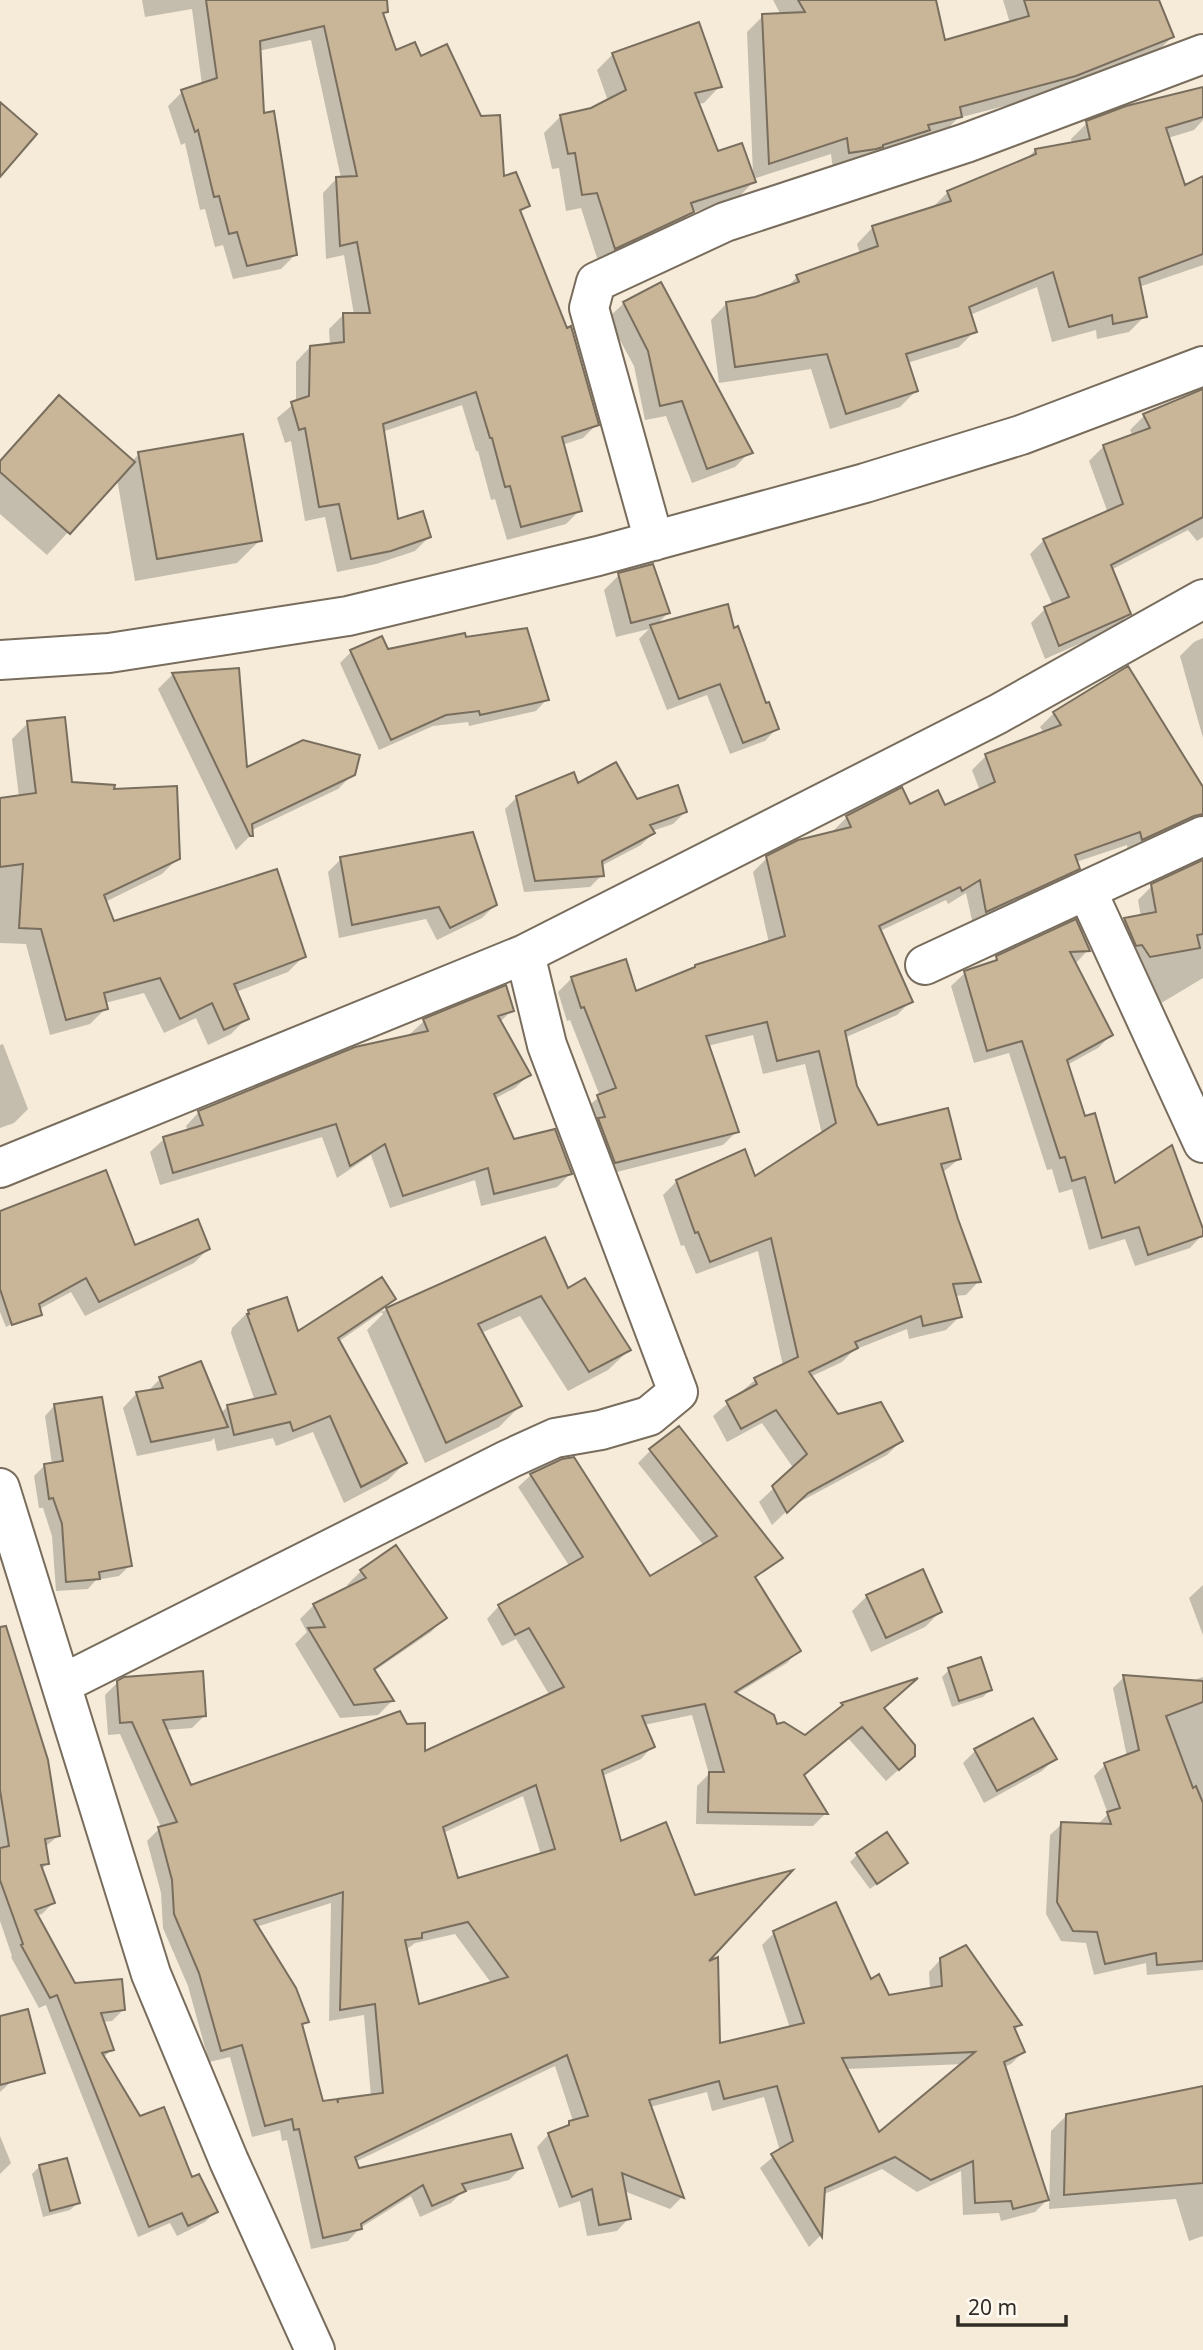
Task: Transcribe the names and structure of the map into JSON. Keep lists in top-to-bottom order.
{
  "scale_bar": "20 m"
}
